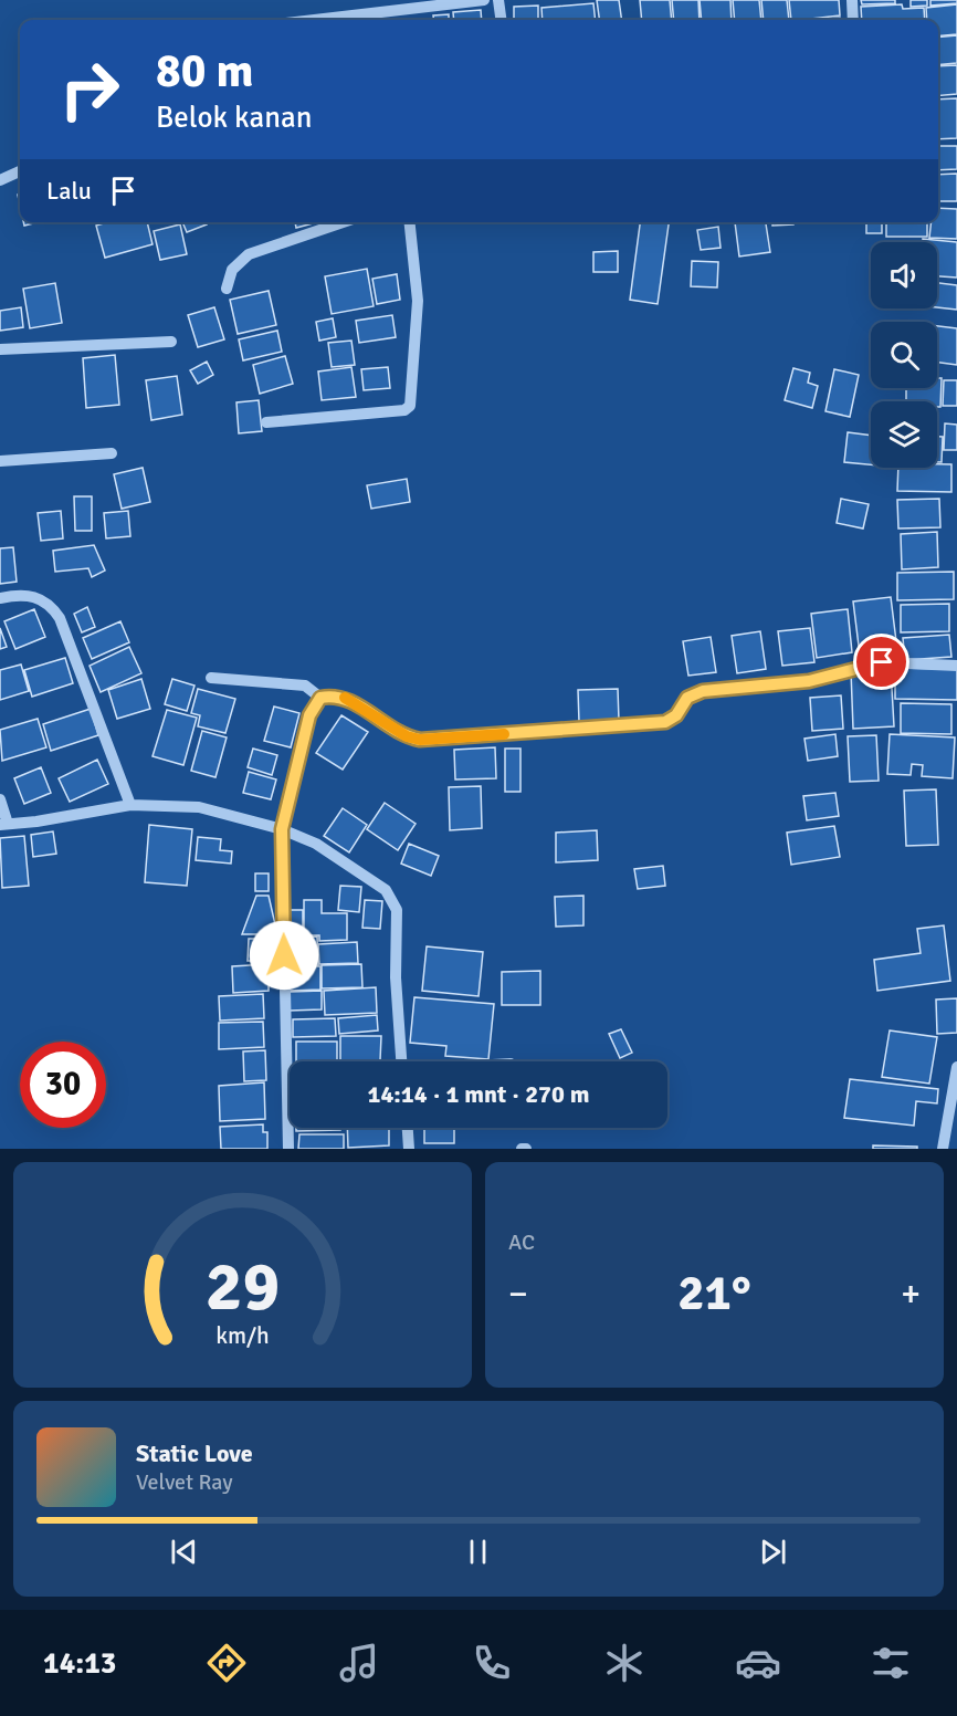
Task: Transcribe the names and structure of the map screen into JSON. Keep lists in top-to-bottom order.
{
  "page": {
    "turn": ["80 m", "Belok kanan"],
    "then": "Lalu",
    "limit": "30",
    "trip": "14:14 · 1 mnt · 270 m",
    "tile": "AC",
    "heat": ["−", "21°", "+"],
    "song": ["Static Love", "Velvet Ray"],
    "tabs": "14:13",
    "gauge": ["29", "km/h"]
  }
}
